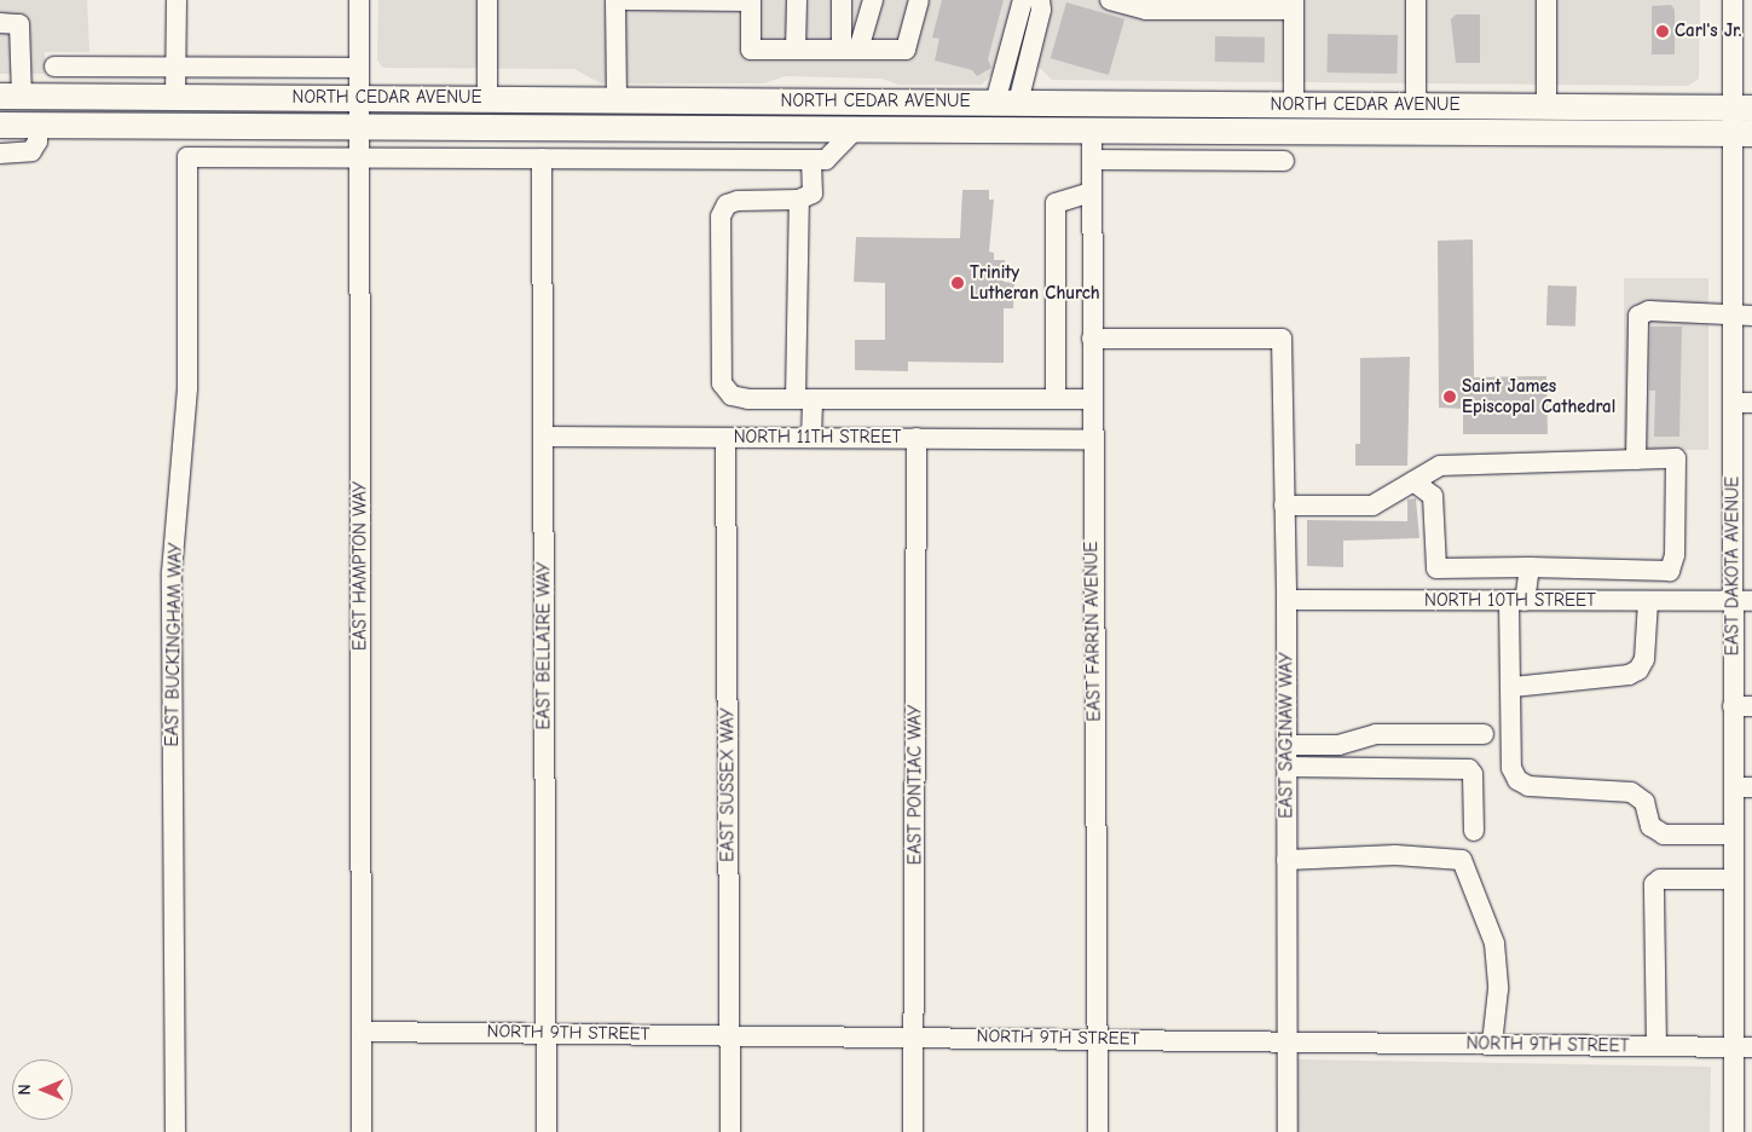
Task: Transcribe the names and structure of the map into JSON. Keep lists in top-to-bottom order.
{
  "streets": {
    "main road": ["NORTH CEDAR AVENUE"],
    "street": [
      "NORTH 11TH STREET",
      "EAST HAMPTON WAY",
      "EAST DAKOTA AVENUE",
      "NORTH 10TH STREET",
      "EAST FARRIN AVENUE",
      "EAST BUCKINGHAM WAY",
      "EAST BELLAIRE WAY",
      "EAST SAGINAW WAY",
      "EAST SUSSEX WAY",
      "EAST PONTIAC WAY",
      "NORTH 9TH STREET"
    ]
  },
  "crossings": [
    ["NORTH CEDAR AVENUE", "EAST HAMPTON WAY"],
    ["NORTH CEDAR AVENUE", "EAST DAKOTA AVENUE"],
    ["NORTH CEDAR AVENUE", "EAST FARRIN AVENUE"],
    ["NORTH 11TH STREET", "EAST FARRIN AVENUE"],
    ["NORTH 11TH STREET", "EAST BELLAIRE WAY"],
    ["NORTH 11TH STREET", "EAST SUSSEX WAY"],
    ["NORTH 11TH STREET", "EAST PONTIAC WAY"],
    ["EAST HAMPTON WAY", "EAST BUCKINGHAM WAY"],
    ["EAST HAMPTON WAY", "NORTH 9TH STREET"],
    ["EAST DAKOTA AVENUE", "NORTH 10TH STREET"],
    ["EAST DAKOTA AVENUE", "NORTH 9TH STREET"],
    ["NORTH 10TH STREET", "EAST SAGINAW WAY"],
    ["EAST FARRIN AVENUE", "EAST SAGINAW WAY"],
    ["EAST FARRIN AVENUE", "NORTH 9TH STREET"],
    ["EAST BELLAIRE WAY", "NORTH 9TH STREET"],
    ["EAST SAGINAW WAY", "NORTH 9TH STREET"],
    ["EAST SUSSEX WAY", "NORTH 9TH STREET"],
    ["EAST PONTIAC WAY", "NORTH 9TH STREET"]
  ],
  "places": ["Carl's Jr.", "Trinity Lutheran Church", "Saint James Episcopal Cathedral"],
  "north": "left"
}
